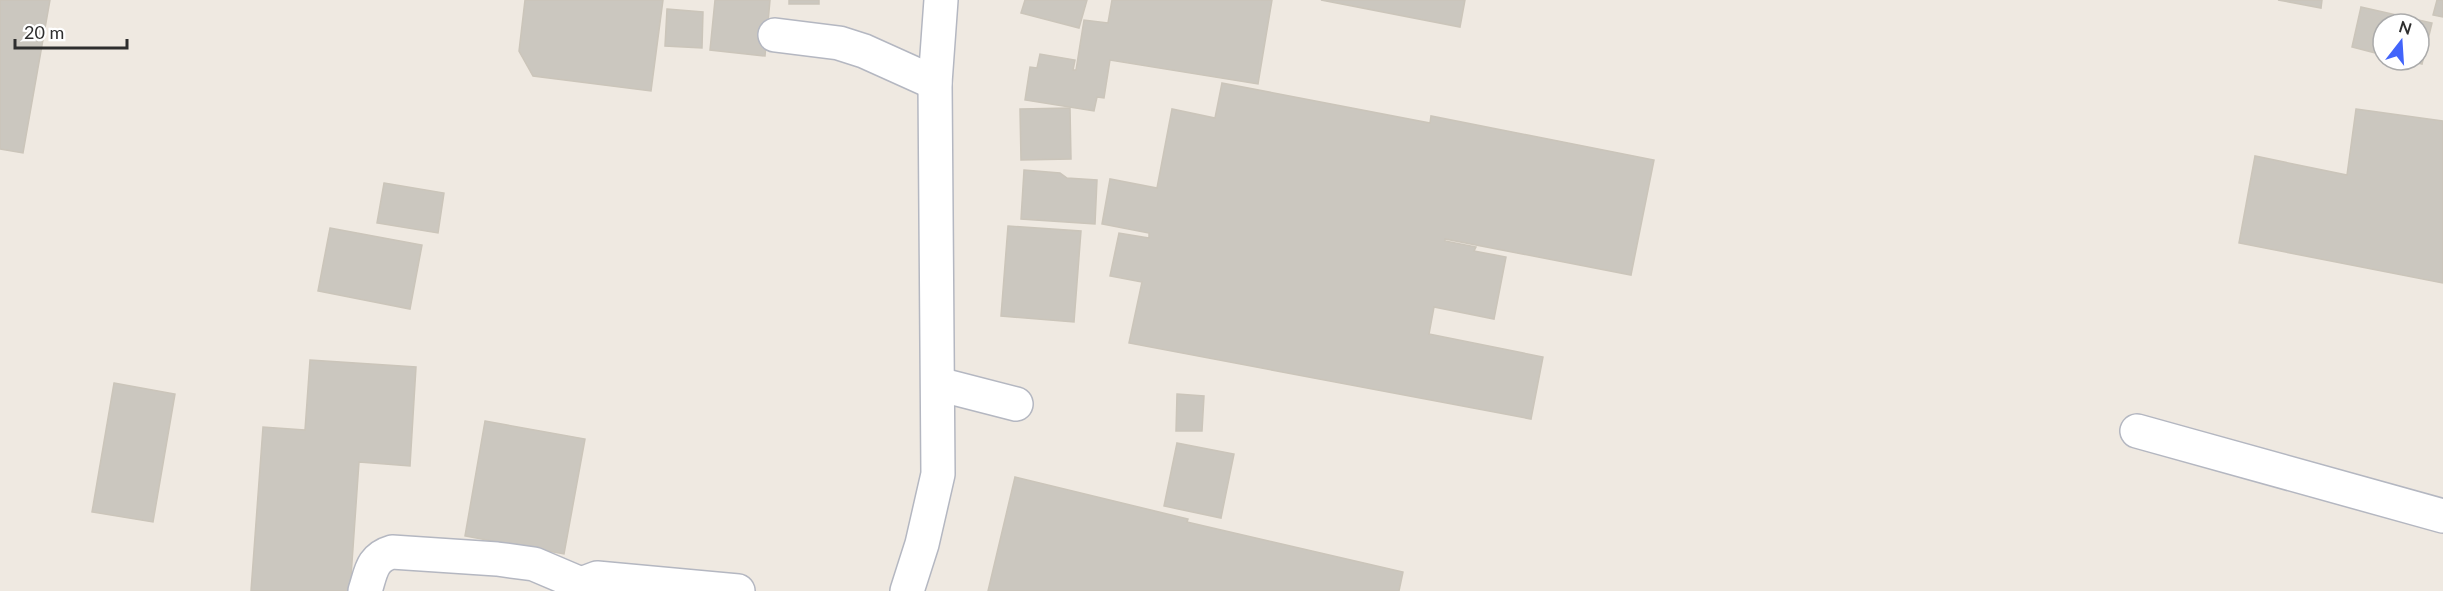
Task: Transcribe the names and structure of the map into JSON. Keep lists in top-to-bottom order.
{
  "scale_bar": "20 m",
  "north": "top"
}
